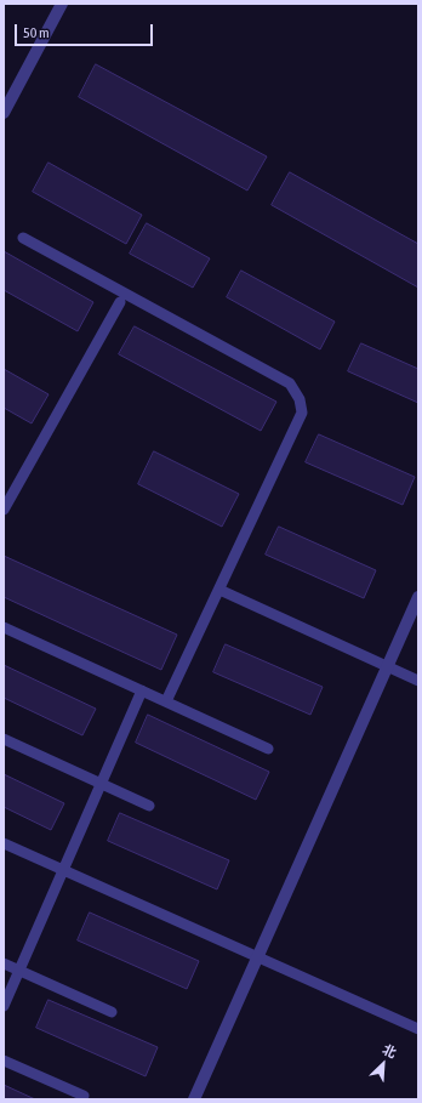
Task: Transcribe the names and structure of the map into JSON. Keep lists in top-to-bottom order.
{
  "scale_bar": "50 m",
  "north": "top right"
}
